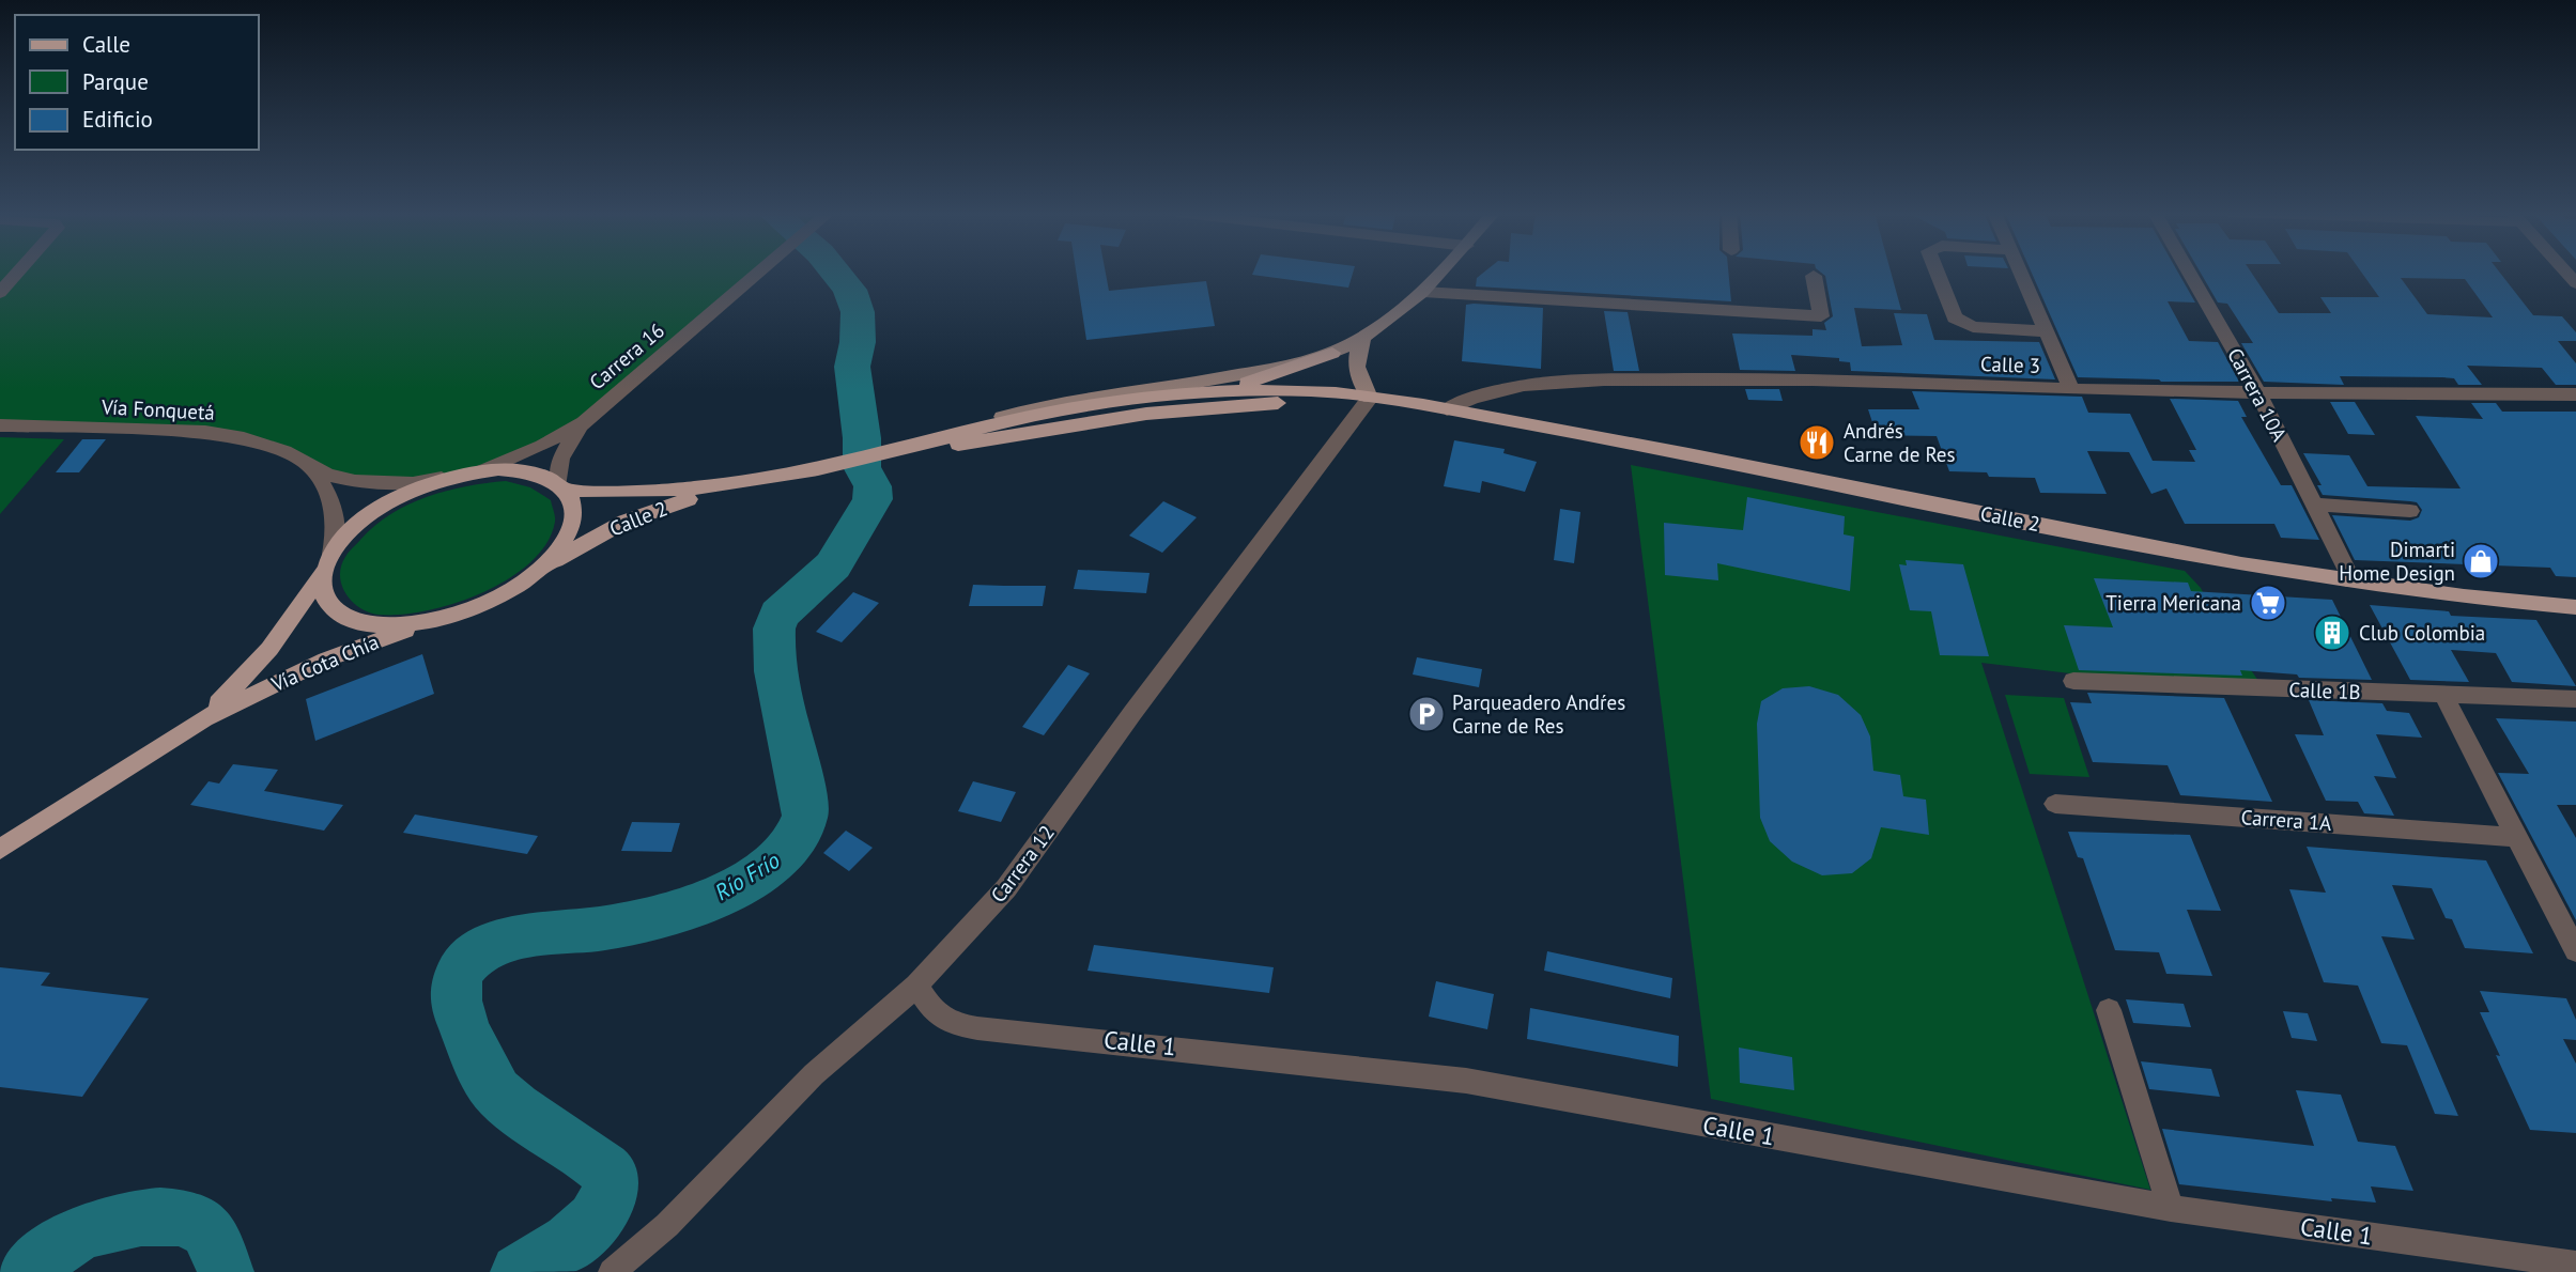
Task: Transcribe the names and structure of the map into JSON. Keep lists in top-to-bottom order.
{
  "streets": {
    "main road": ["Calle 2", "Vía Cota Chía"],
    "street": [
      "Carrera 16",
      "Calle 3",
      "Carrera 10A",
      "Vía Fonquetá",
      "Calle 1B",
      "Carrera 1A",
      "Carrera 12",
      "Calle 1"
    ]
  },
  "crossings": [
    ["Carrera 16", "Vía Fonquetá"],
    ["Carrera 16", "Calle 2"],
    ["Carrera 16", "Vía Cota Chía"],
    ["Calle 3", "Carrera 10A"],
    ["Calle 3", "Calle 2"],
    ["Carrera 10A", "Calle 2"],
    ["Vía Fonquetá", "Calle 2"],
    ["Vía Fonquetá", "Vía Cota Chía"],
    ["Calle 2", "Vía Cota Chía"],
    ["Calle 2", "Carrera 12"],
    ["Carrera 12", "Calle 1"]
  ],
  "water": ["Río Frío"],
  "places": {
    "restaurant": ["Andrés Carne de Res"],
    "shop": ["Dimarti Home Design"],
    "supermarket": ["Tierra Mericana"],
    "building": ["Club Colombia"],
    "parking": ["Parqueadero Andŕes Carne de Res"]
  },
  "legend": ["Calle", "Parque", "Edificio"]
}
